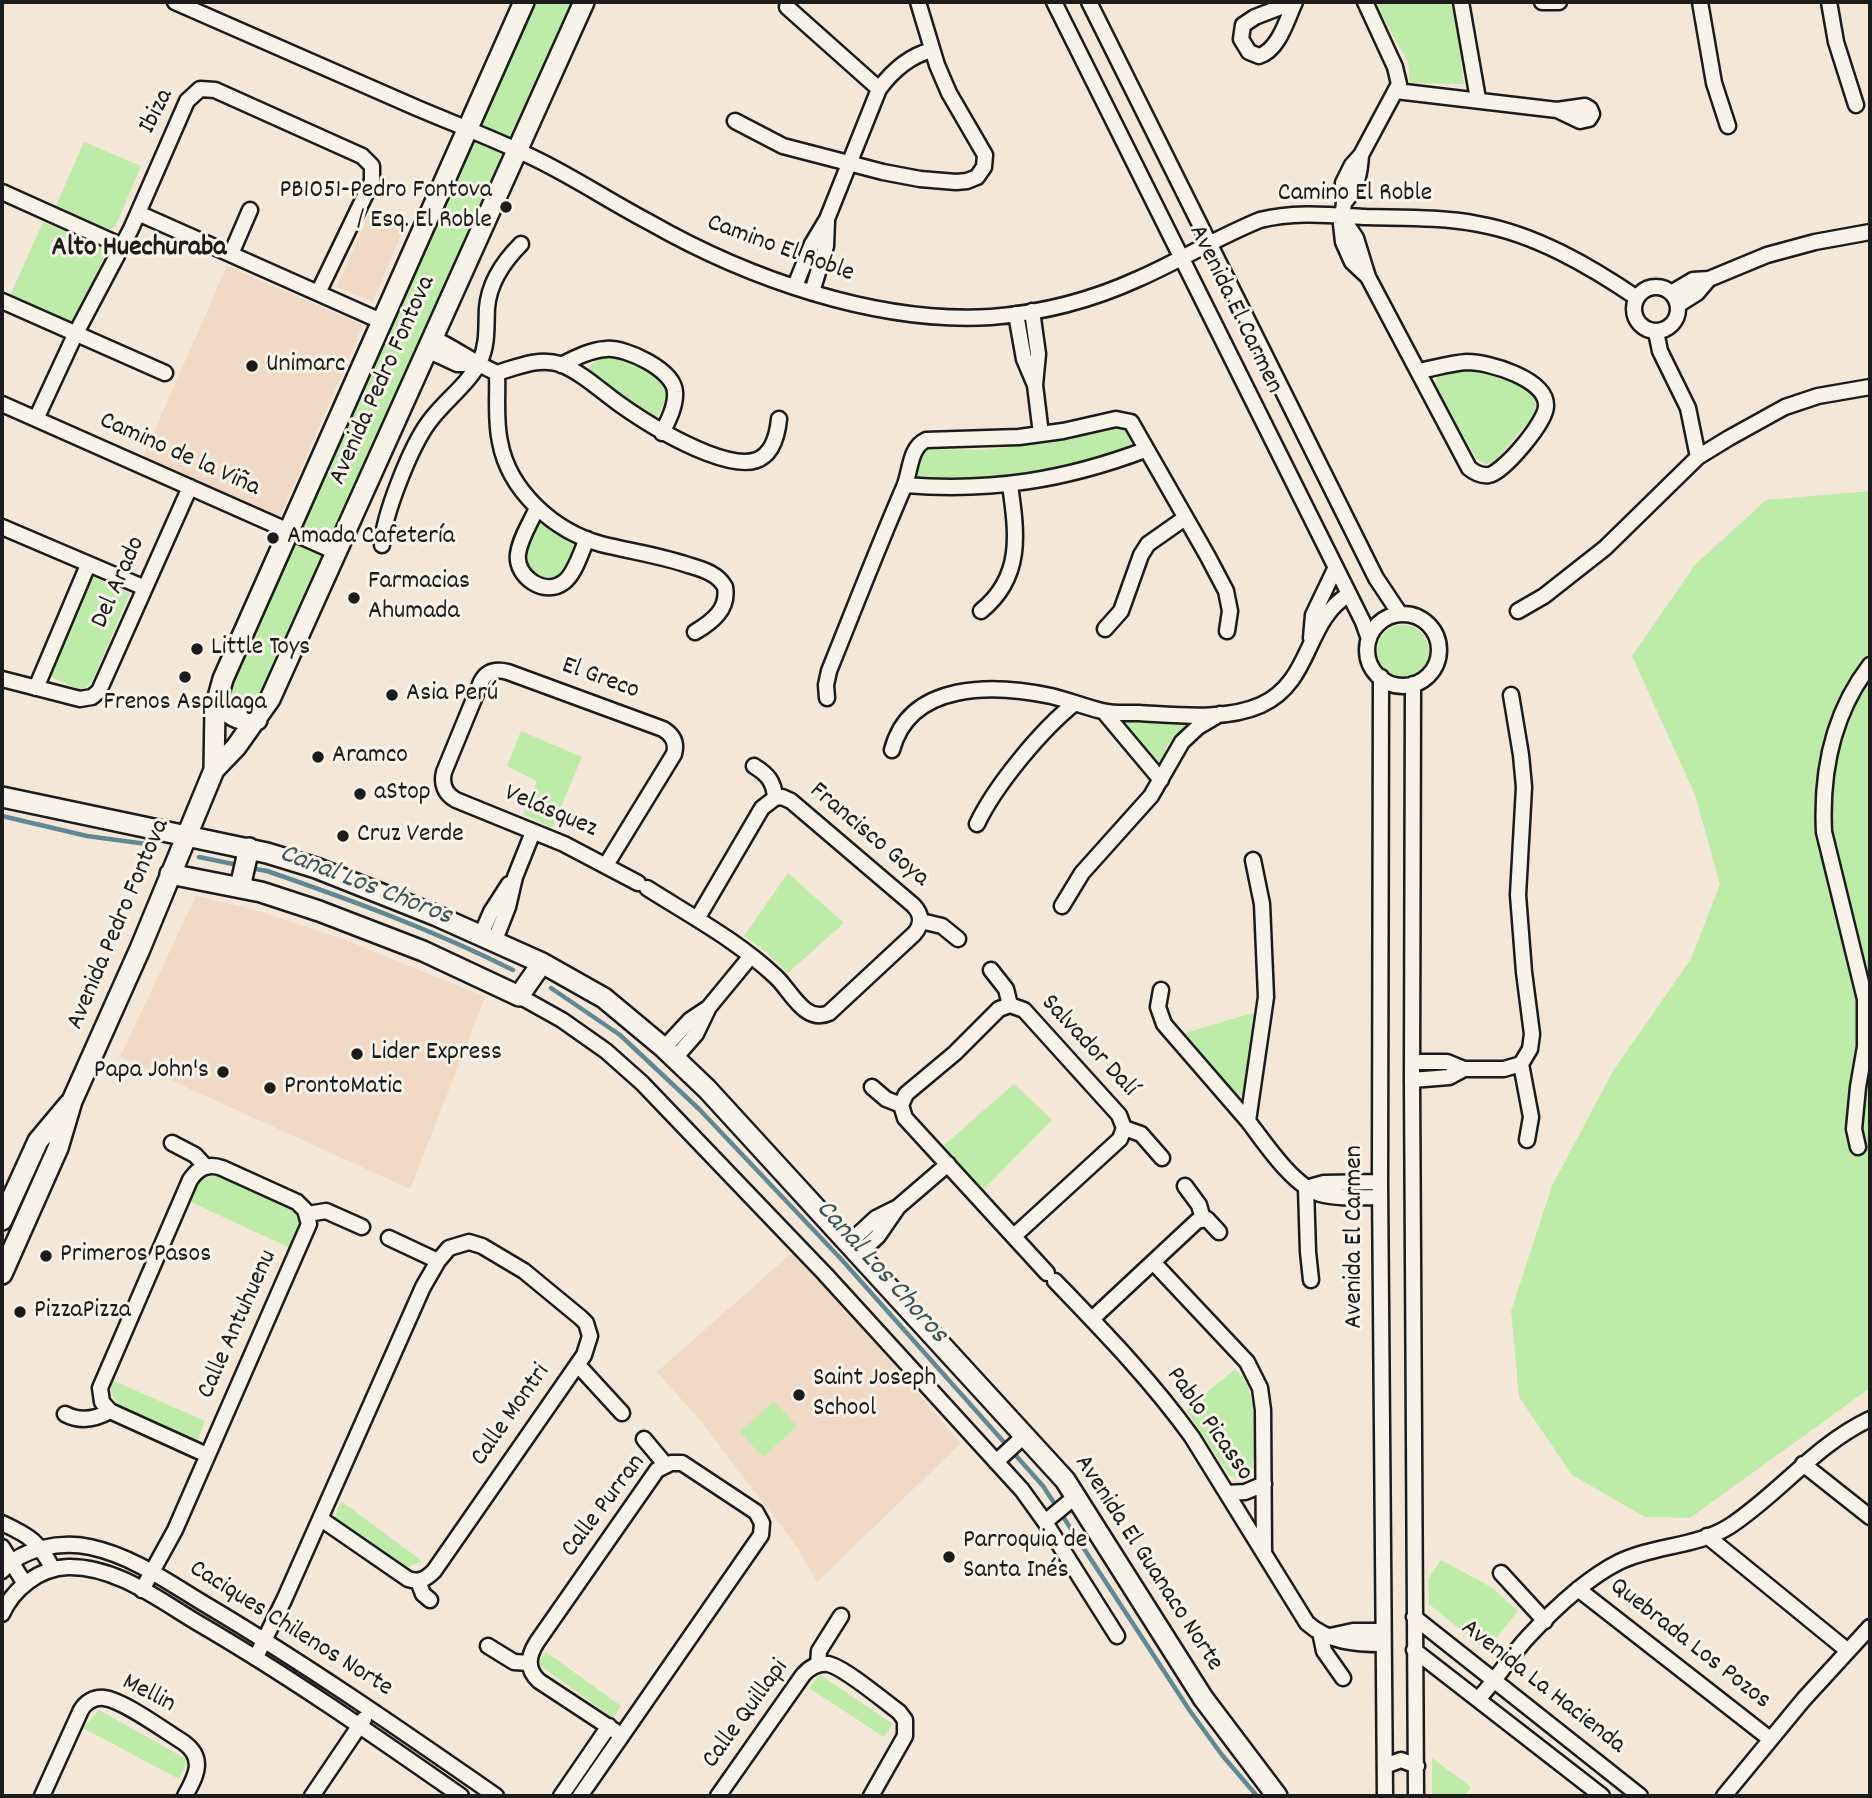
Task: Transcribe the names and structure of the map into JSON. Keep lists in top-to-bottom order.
{
  "streets": {
    "street": [
      "Ibiza",
      "Camino El Roble",
      "Avenida El Carmen",
      "Avenida Pedro Fontova",
      "Camino de la Viña",
      "Del Arado",
      "El Greco",
      "Velásquez",
      "Francisco Goya",
      "Salvador Dalí",
      "Calle Antuhuenu",
      "Calle Montri",
      "Pablo Picasso",
      "Calle Purran",
      "Avenida El Guanaco Norte",
      "Caciques Chilenos Norte",
      "Quebrada Los Pozos",
      "Avenida La Hacienda",
      "Mellin",
      "Calle Quillapi"
    ]
  },
  "crossings": [
    ["Ibiza", "Camino de la Viña"],
    ["Camino El Roble", "Avenida El Carmen"],
    ["Camino El Roble", "Avenida Pedro Fontova"],
    ["Avenida Pedro Fontova", "Camino de la Viña"],
    ["Avenida Pedro Fontova", "Avenida El Guanaco Norte"],
    ["Camino de la Viña", "Del Arado"],
    ["El Greco", "Velásquez"],
    ["Velásquez", "Francisco Goya"],
    ["Salvador Dalí", "Pablo Picasso"],
    ["Calle Antuhuenu", "Caciques Chilenos Norte"]
  ],
  "districts": ["Alto Huechuraba"],
  "water": ["Canal Los Choros"],
  "places": [
    "PB1051-Pedro Fontova / Esq. El Roble",
    "Unimarc",
    "Amada Cafetería",
    "Farmacias Ahumada",
    "Little Toys",
    "Frenos Aspillaga",
    "Asia Perú",
    "Aramco",
    "aStop",
    "Cruz Verde",
    "Lider Express",
    "Papa John's",
    "ProntoMatic",
    "Primeros Pasos",
    "PizzaPizza",
    "Saint Joseph School",
    "Parroquia de Santa Inés"
  ]
}
